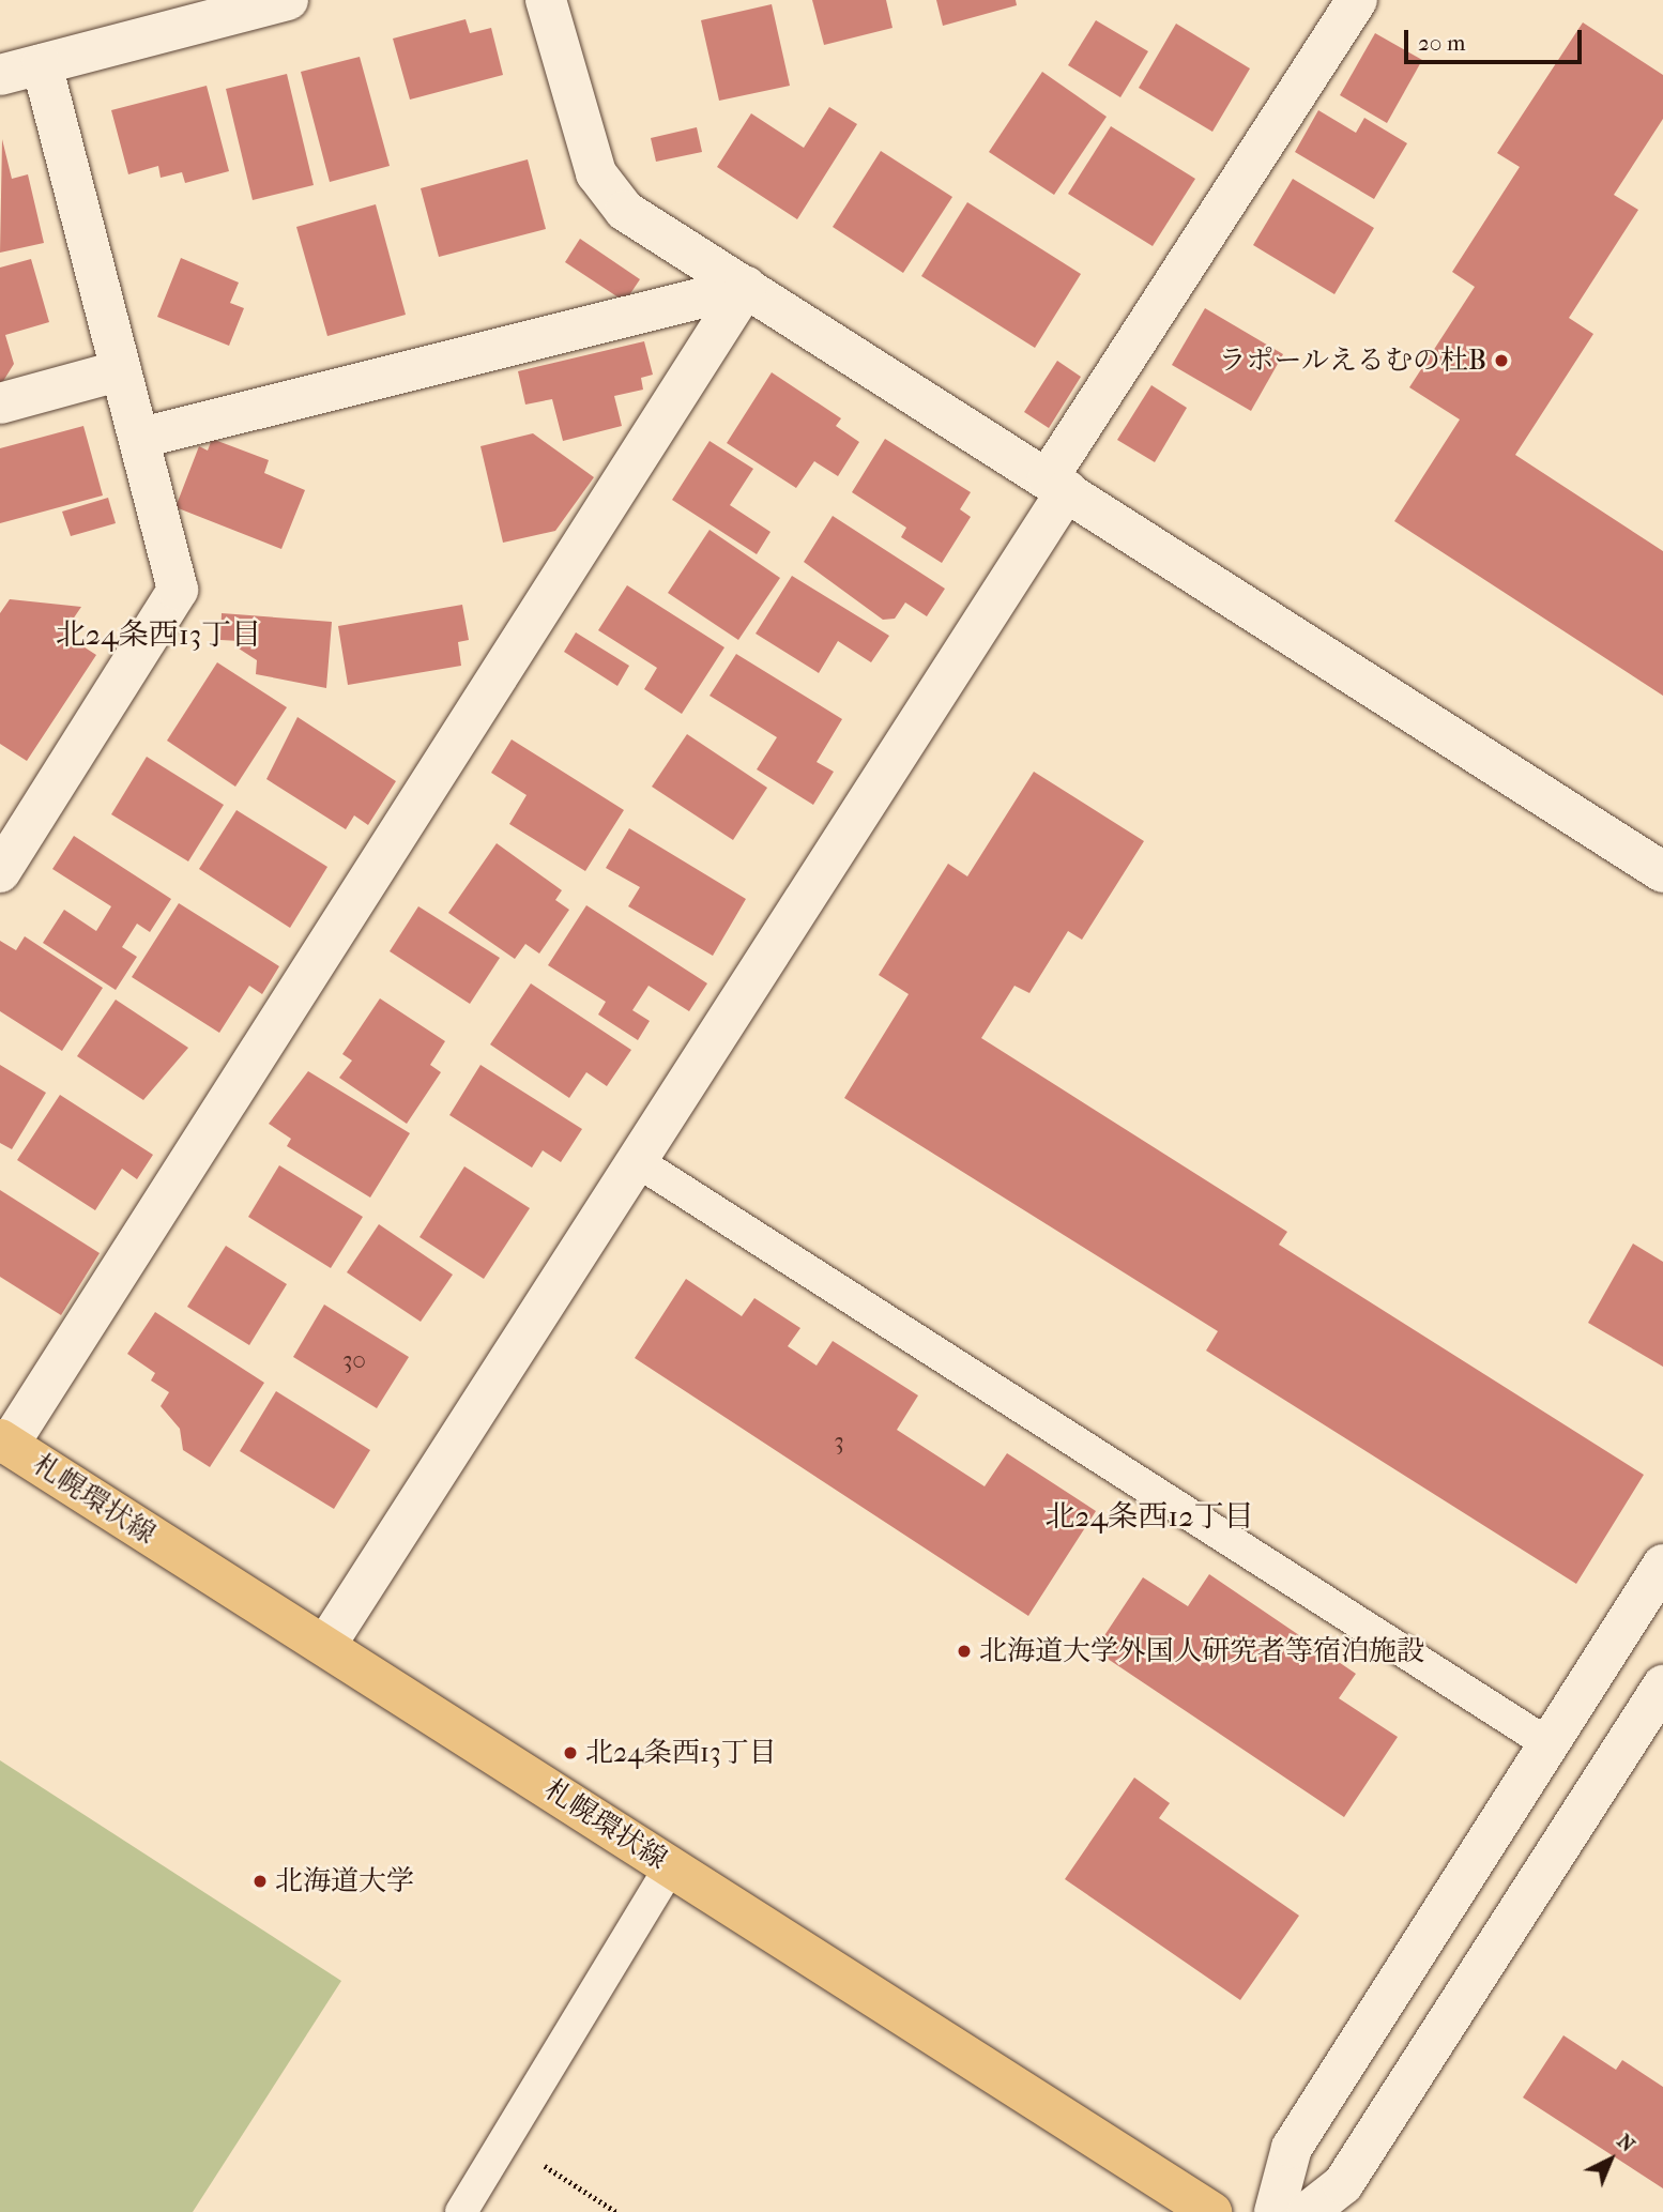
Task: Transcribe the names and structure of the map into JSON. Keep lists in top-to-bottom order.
{
  "streets": {
    "main road": ["札幌環状線"]
  },
  "districts": ["北24条西13丁目", "北24条西12丁目"],
  "places": [
    "ラポールえるむの杜B",
    "北海道大学外国人研究者等宿泊施設",
    "北24条西13丁目",
    "北海道大学"
  ],
  "house_numbers": ["30", "3"],
  "scale_bar": "20 m",
  "north": "top right"
}
